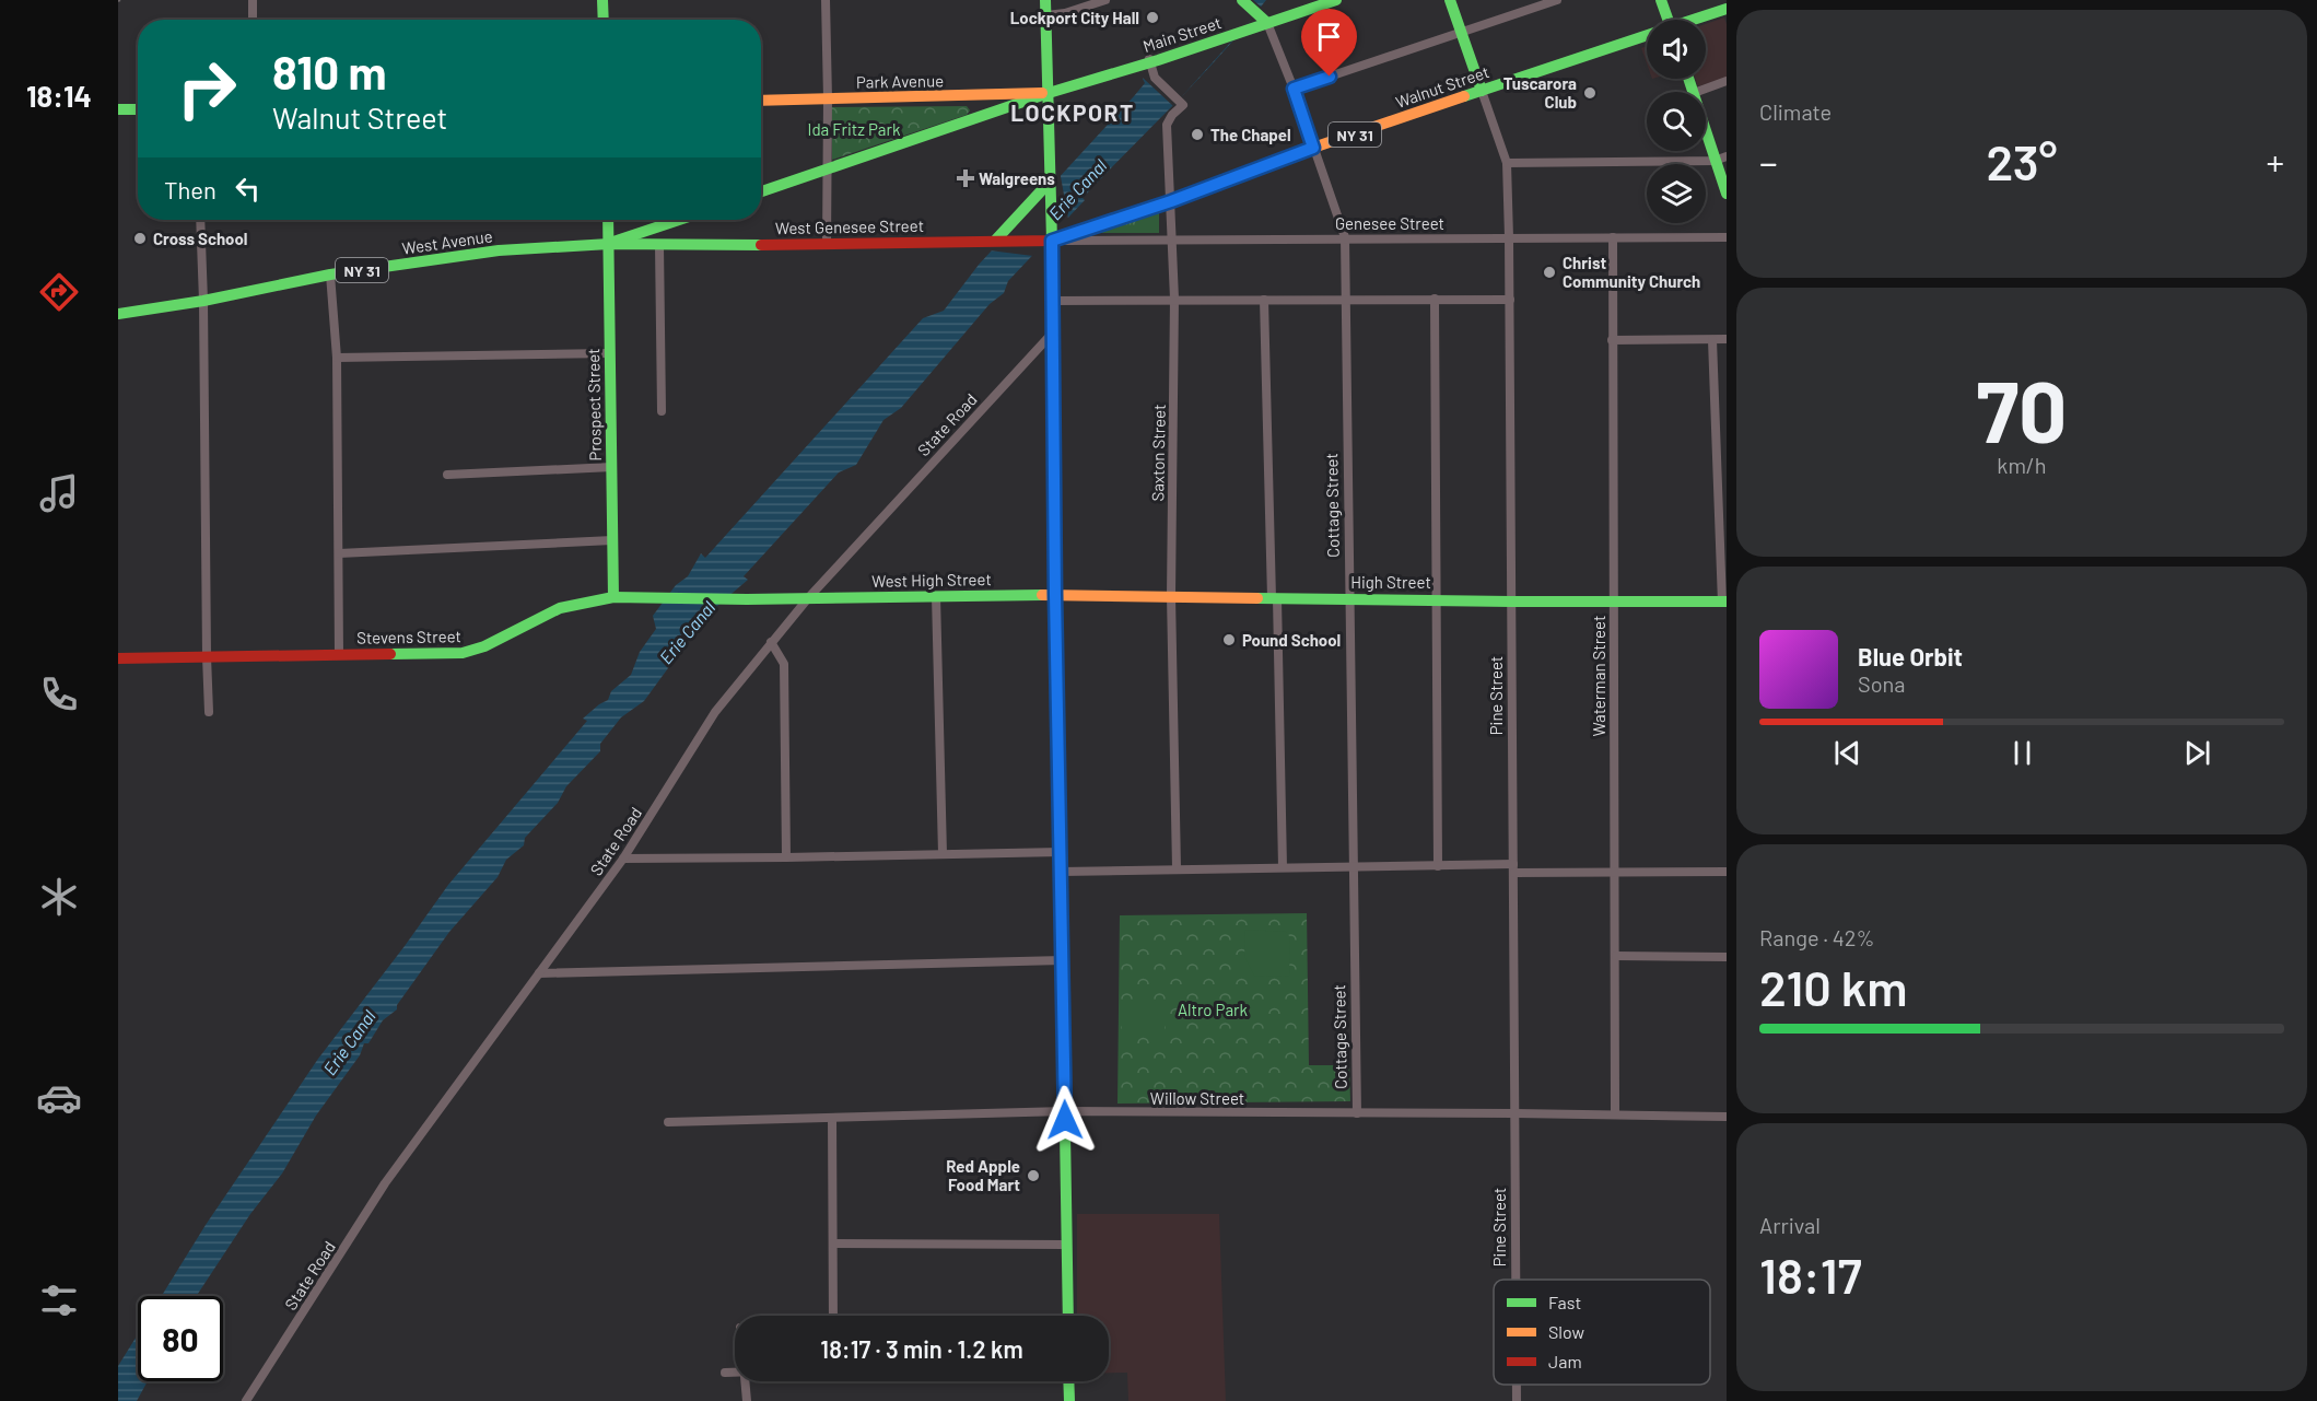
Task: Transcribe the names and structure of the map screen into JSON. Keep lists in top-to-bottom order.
{
  "streets": {
    "main road": [
      "Main Street",
      "Park Avenue",
      "Walnut Street",
      "NY 31",
      "West Genesee Street",
      "West Avenue",
      "Prospect Street",
      "Cottage Street",
      "West High Street",
      "High Street",
      "Stevens Street",
      "Pine Street"
    ],
    "street": [
      "Genesee Street",
      "State Road",
      "Saxton Street",
      "Waterman Street",
      "Willow Street"
    ]
  },
  "crossings": [
    ["Main Street", "Park Avenue"],
    ["Main Street", "Saxton Street"],
    ["Main Street", "Cottage Street"],
    ["Walnut Street", "Genesee Street"],
    ["Walnut Street", "West Genesee Street"],
    ["Walnut Street", "Saxton Street"],
    ["Walnut Street", "Cottage Street"],
    ["Walnut Street", "Pine Street"],
    ["Genesee Street", "West Genesee Street"],
    ["Genesee Street", "Saxton Street"],
    ["Genesee Street", "Cottage Street"],
    ["Genesee Street", "Waterman Street"],
    ["Genesee Street", "Pine Street"],
    ["West Genesee Street", "West Avenue"],
    ["West Genesee Street", "Prospect Street"],
    ["West Avenue", "Prospect Street"],
    ["Prospect Street", "Stevens Street"],
    ["State Road", "West High Street"],
    ["State Road", "Stevens Street"],
    ["Saxton Street", "High Street"],
    ["Cottage Street", "High Street"],
    ["Cottage Street", "Willow Street"],
    ["West High Street", "High Street"],
    ["West High Street", "Stevens Street"],
    ["High Street", "Waterman Street"],
    ["High Street", "Pine Street"],
    ["Waterman Street", "Willow Street"],
    ["Pine Street", "Willow Street"]
  ],
  "districts": ["LOCKPORT"],
  "water": ["Erie Canal"],
  "parks": ["Ida Fritz Park", "Altro Park"],
  "places": {
    "other": [
      "Lockport City Hall",
      "Tuscarora Club",
      "The Chapel",
      "Cross School",
      "Christ Community Church",
      "Pound School",
      "Red Apple Food Mart"
    ],
    "health": ["Walgreens"]
  },
  "legend": ["Fast", "Slow", "Jam"],
  "page": {
    "tabs": "18:14",
    "tile": [
      "Climate",
      ["70", "km/h"],
      ["Range · 42%", "210 km"],
      ["Arrival", "18:17"]
    ],
    "turn": ["810 m", "Walnut Street"],
    "heat": ["−", "23°", "+"],
    "then": "Then",
    "song": ["Blue Orbit", "Sona"],
    "limit": "80",
    "trip": "18:17 · 3 min · 1.2 km"
  }
}
